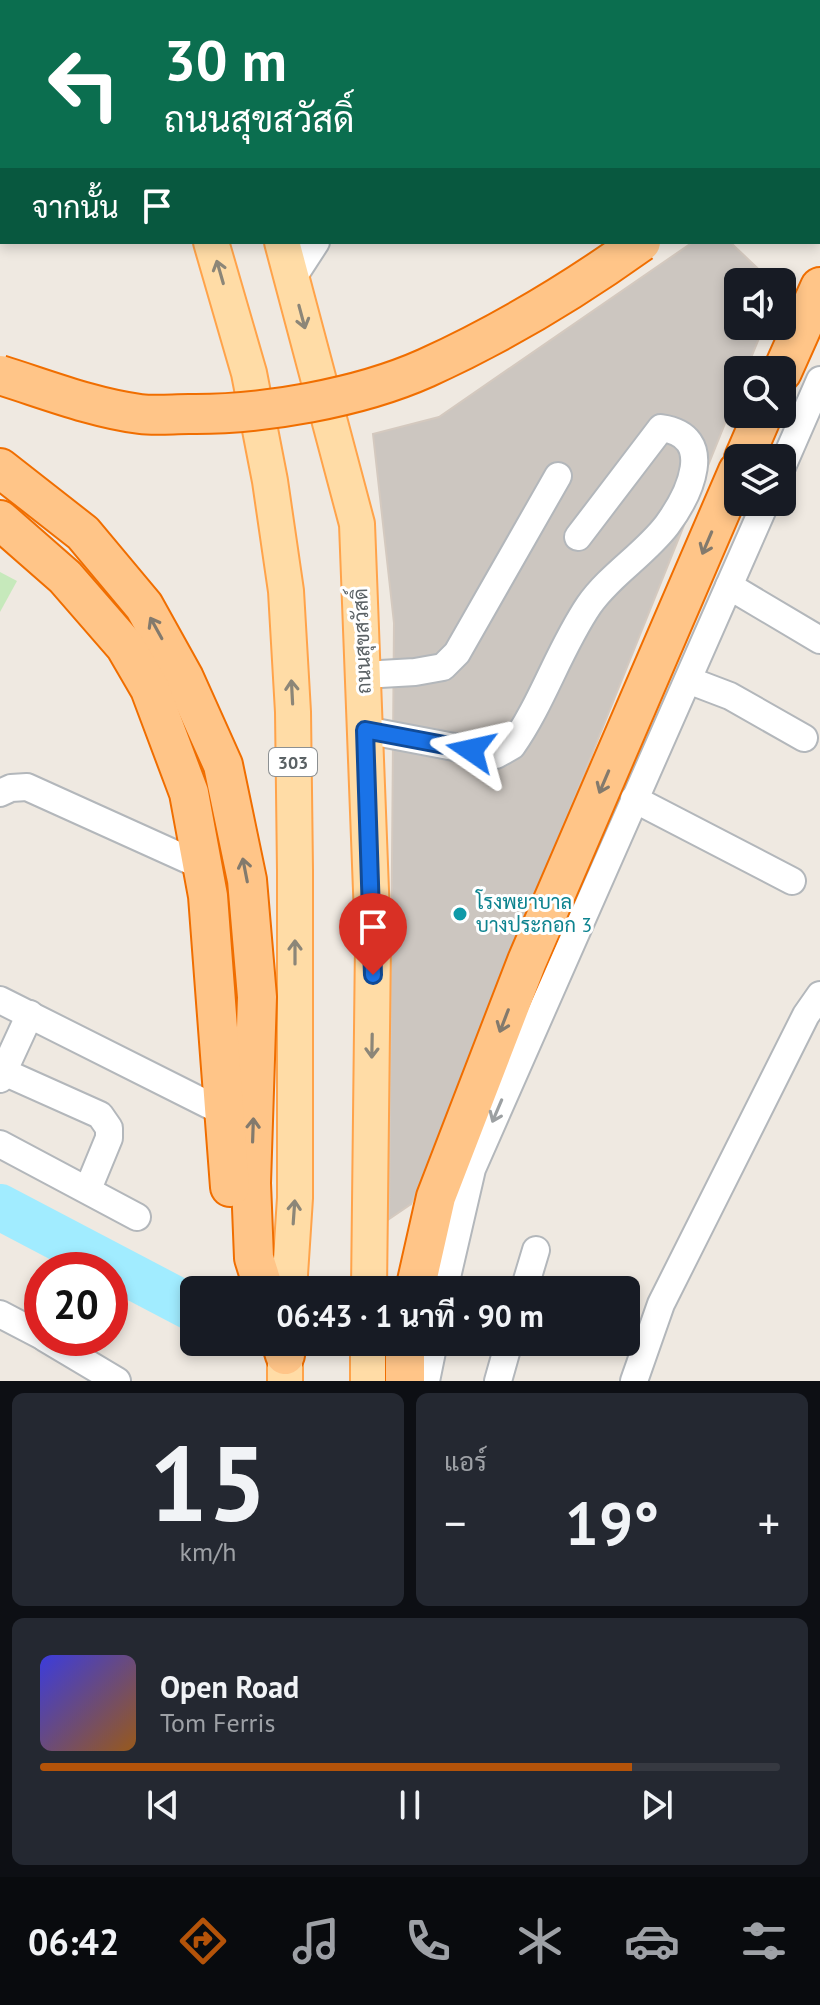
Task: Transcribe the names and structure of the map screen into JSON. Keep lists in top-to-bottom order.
{
  "streets": {
    "main road": ["ถนนสุขสวัสดิ์", "303"]
  },
  "places": ["โรงพยาบาล บางประกอก 3"],
  "page": {
    "turn": ["30 m", "ถนนสุขสวัสดิ์"],
    "then": "จากนั้น",
    "limit": "20",
    "trip": "06:43 · 1 นาที · 90 m",
    "tile": [
      ["15", "km/h"],
      "แอร์"
    ],
    "heat": ["−", "19°", "+"],
    "song": ["Open Road", "Tom Ferris"],
    "tabs": "06:42"
  }
}
